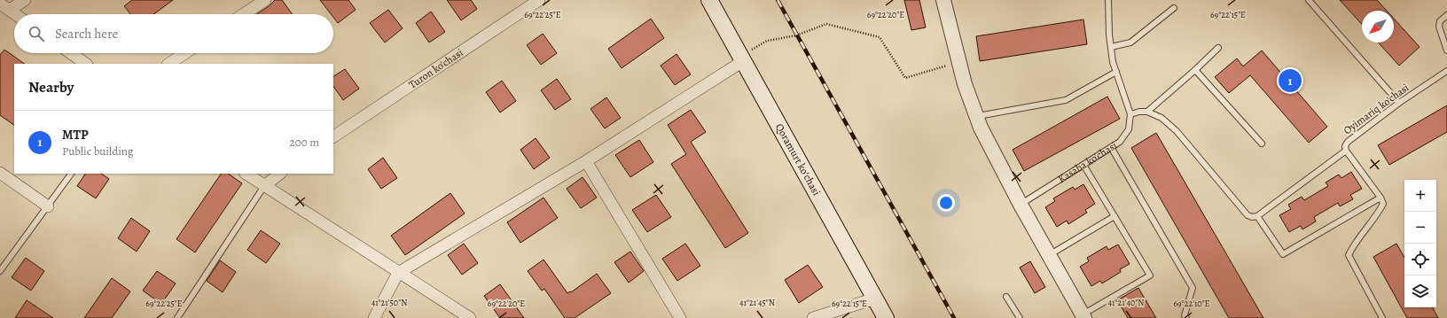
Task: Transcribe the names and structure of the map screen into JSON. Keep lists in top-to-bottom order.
{
  "streets": {
    "main road": ["Qoramurt koʻchasi"],
    "street": ["Turon ko'chasi"],
    "lane": ["Oyimariq ko'chasi", "Kasaba ko'chasi"]
  },
  "north": "bottom left",
  "page": {
    "search": "Search here",
    "heading": "Nearby",
    "pins": "1",
    "list": [
      {
        "mark": "1",
        "name": "MTP",
        "note": "Public building",
        "value": "200 m"
      }
    ],
    "map_buttons": ["+", "−"]
  },
  "coordinates": [
    "69°22'25\"E",
    "69°22'20\"E",
    "69°22'15\"E",
    "41°21'50\"N",
    "41°21'45\"N",
    "41°21'40\"N",
    "69°22'10\"E"
  ]
}
